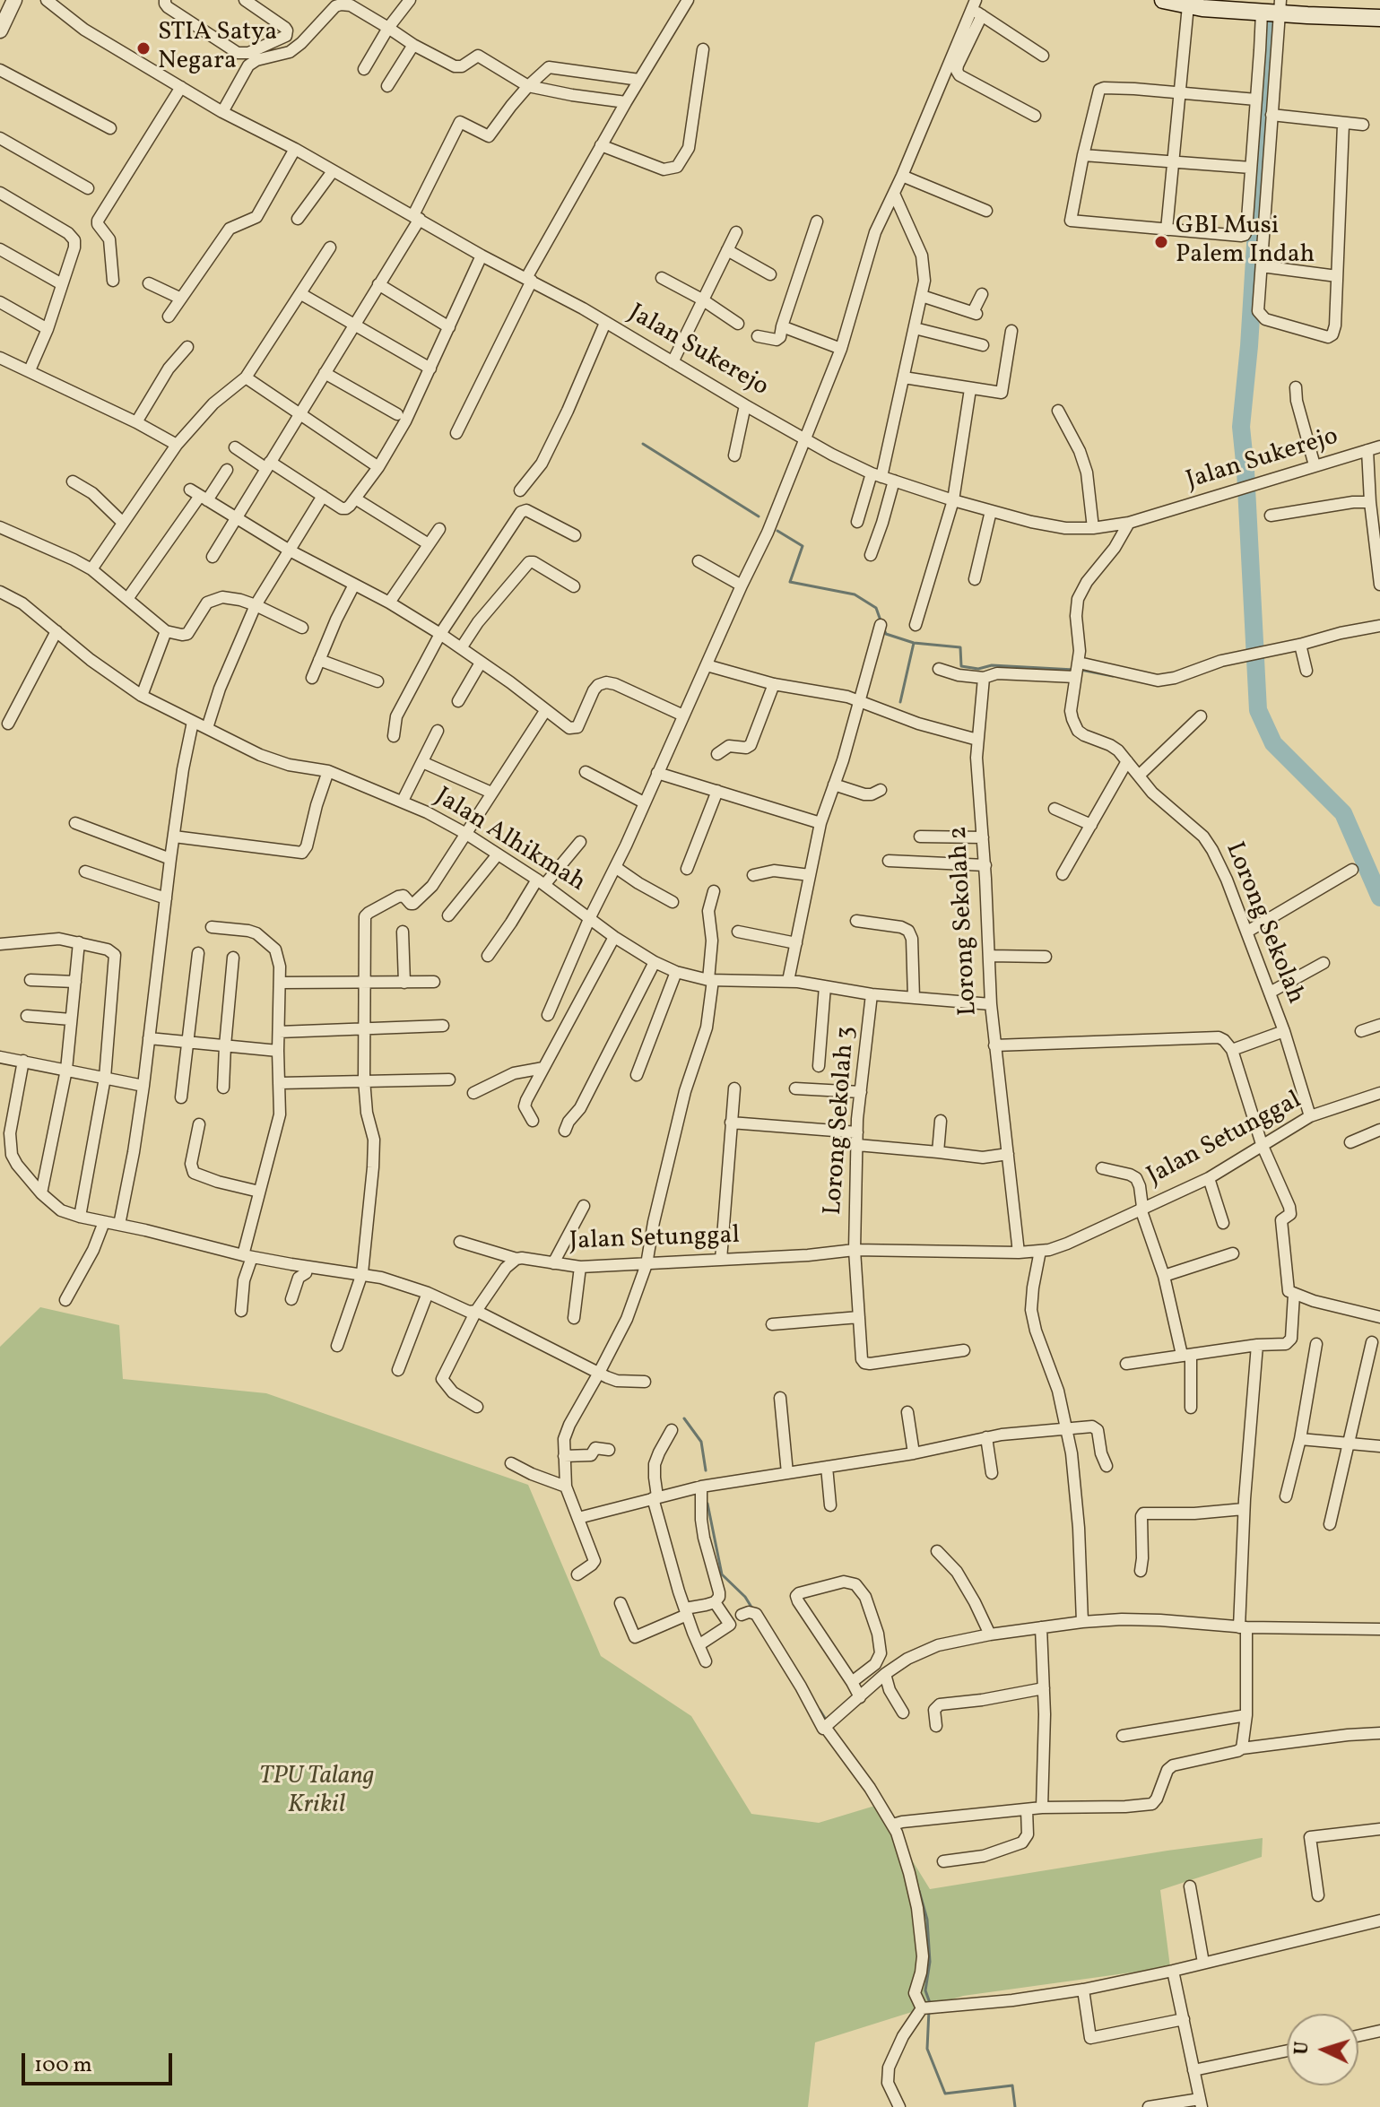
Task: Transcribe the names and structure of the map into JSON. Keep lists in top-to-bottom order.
{
  "streets": {
    "street": [
      "Jalan Sukerejo",
      "Jalan Alhikmah",
      "Lorong Sekolah 2",
      "Lorong Sekolah",
      "Lorong Sekolah 3",
      "Jalan Setunggal"
    ]
  },
  "crossings": [
    ["Jalan Alhikmah", "Lorong Sekolah 2"],
    ["Jalan Alhikmah", "Lorong Sekolah 3"],
    ["Lorong Sekolah 2", "Jalan Setunggal"],
    ["Lorong Sekolah", "Jalan Setunggal"],
    ["Lorong Sekolah 3", "Jalan Setunggal"]
  ],
  "parks": ["TPU Talang Krikil"],
  "places": ["STIA Satya Negara", "GBI Musi Palem Indah"],
  "scale_bar": "100 m",
  "north": "left"
}
